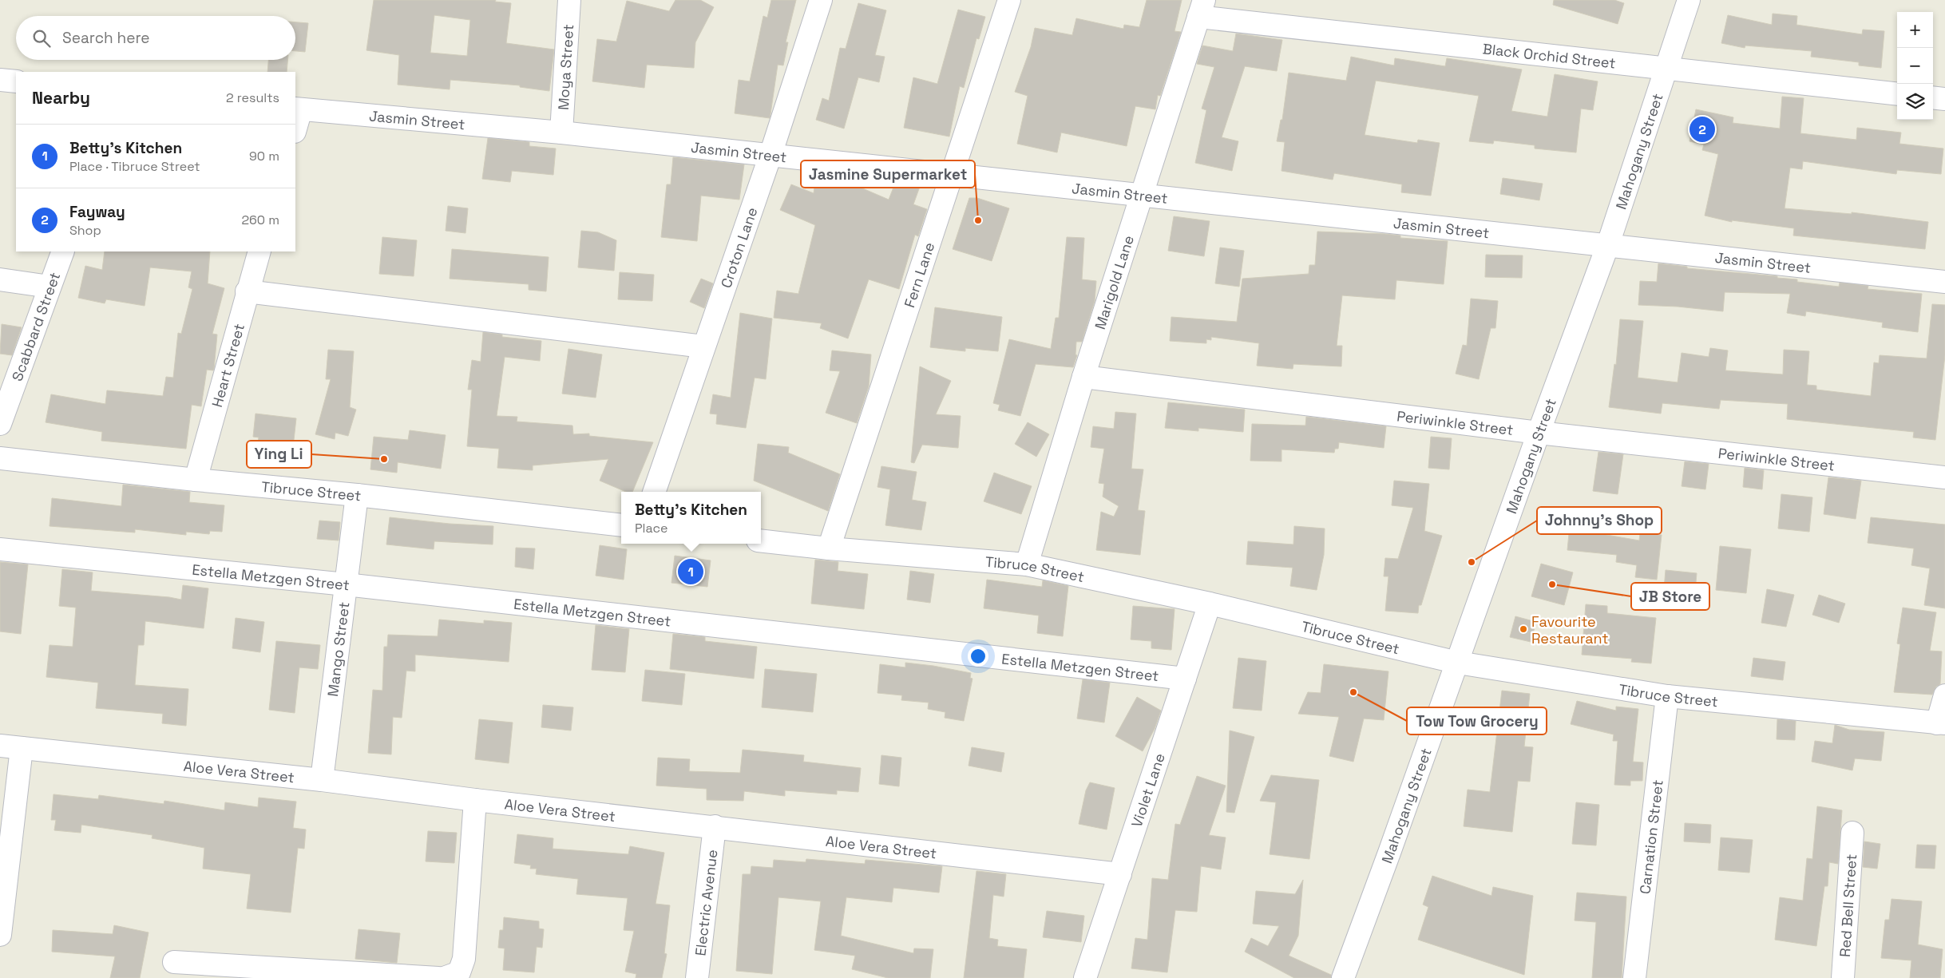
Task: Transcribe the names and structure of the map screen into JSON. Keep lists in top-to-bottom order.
{
  "streets": {
    "street": [
      "Black Orchid Street",
      "Moya Street",
      "Jasmin Street",
      "Mahogany Street",
      "Croton Lane",
      "Fern Lane",
      "Marigold Lane",
      "Scabbard Street",
      "Heart Street",
      "Periwinkle Street",
      "Tibruce Street",
      "Estella Metzgen Street",
      "Mango Street",
      "Aloe Vera Street",
      "Violet Lane",
      "Carnation Street",
      "Electric Avenue",
      "Red Bell Street"
    ]
  },
  "crossings": [
    ["Black Orchid Street", "Mahogany Street"],
    ["Black Orchid Street", "Marigold Lane"],
    ["Moya Street", "Jasmin Street"],
    ["Jasmin Street", "Mahogany Street"],
    ["Jasmin Street", "Croton Lane"],
    ["Jasmin Street", "Fern Lane"],
    ["Jasmin Street", "Marigold Lane"],
    ["Mahogany Street", "Periwinkle Street"],
    ["Mahogany Street", "Tibruce Street"],
    ["Fern Lane", "Tibruce Street"],
    ["Marigold Lane", "Periwinkle Street"],
    ["Marigold Lane", "Tibruce Street"],
    ["Heart Street", "Tibruce Street"],
    ["Tibruce Street", "Mango Street"],
    ["Tibruce Street", "Violet Lane"],
    ["Tibruce Street", "Carnation Street"],
    ["Estella Metzgen Street", "Mango Street"],
    ["Estella Metzgen Street", "Violet Lane"],
    ["Mango Street", "Aloe Vera Street"],
    ["Aloe Vera Street", "Violet Lane"],
    ["Aloe Vera Street", "Electric Avenue"]
  ],
  "places": [
    "Jasmine Supermarket",
    "Ying Li",
    "Johnny's Shop",
    "JB Store",
    "Favourite Restaurant",
    "Tow Tow Grocery"
  ],
  "page": {
    "map_buttons": ["+", "−"],
    "search": "Search here",
    "heading": ["Nearby", "2 results"],
    "pins": ["2", "1"],
    "list": [
      {
        "mark": "1",
        "name": "Betty's Kitchen",
        "note": "Place · Tibruce Street",
        "value": "90 m"
      },
      {
        "mark": "2",
        "name": "Fayway",
        "note": "Shop",
        "value": "260 m"
      }
    ],
    "popup": ["Betty's Kitchen", "Place"]
  }
}
